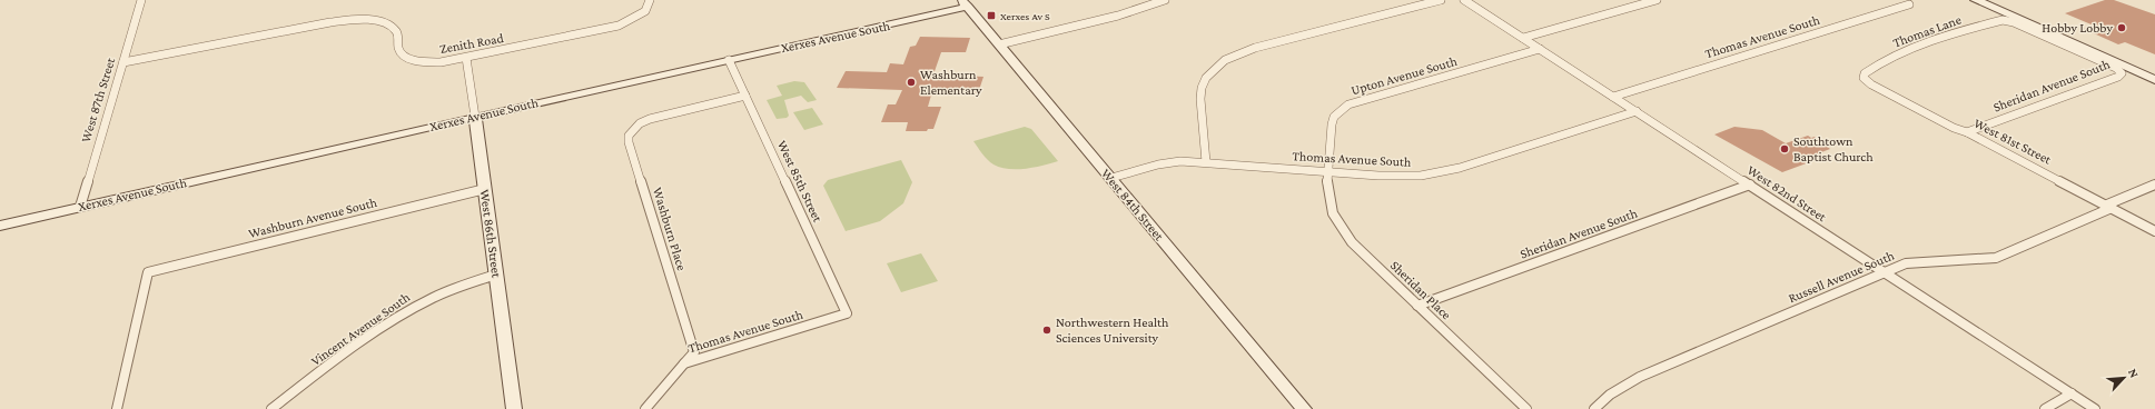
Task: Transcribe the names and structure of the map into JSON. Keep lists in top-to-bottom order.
{
  "streets": {
    "street": [
      "Thomas Lane",
      "Xerxes Avenue South",
      "Thomas Avenue South",
      "Zenith Road",
      "Upton Avenue South",
      "Sheridan Avenue South",
      "West 87th Street",
      "West 81st Street",
      "West 85th Street",
      "West 82nd Street",
      "West 84th Street",
      "Washburn Avenue South",
      "Washburn Place",
      "West 86th Street",
      "Russell Avenue South",
      "Sheridan Place",
      "Vincent Avenue South"
    ]
  },
  "crossings": [
    ["Thomas Lane", "Sheridan Avenue South"],
    ["Thomas Lane", "West 81st Street"],
    ["Xerxes Avenue South", "West 87th Street"],
    ["Xerxes Avenue South", "West 85th Street"],
    ["Xerxes Avenue South", "West 84th Street"],
    ["Xerxes Avenue South", "West 86th Street"],
    ["Thomas Avenue South", "Upton Avenue South"],
    ["Thomas Avenue South", "West 85th Street"],
    ["Thomas Avenue South", "West 82nd Street"],
    ["Thomas Avenue South", "West 84th Street"],
    ["Thomas Avenue South", "Washburn Place"],
    ["Thomas Avenue South", "Sheridan Place"],
    ["Zenith Road", "West 87th Street"],
    ["Zenith Road", "West 86th Street"],
    ["Upton Avenue South", "West 82nd Street"],
    ["Upton Avenue South", "Sheridan Place"],
    ["Sheridan Avenue South", "West 81st Street"],
    ["Sheridan Avenue South", "West 82nd Street"],
    ["Sheridan Avenue South", "Sheridan Place"],
    ["West 81st Street", "Russell Avenue South"],
    ["West 85th Street", "Washburn Place"],
    ["West 82nd Street", "Russell Avenue South"],
    ["Washburn Avenue South", "West 86th Street"],
    ["West 86th Street", "Vincent Avenue South"]
  ],
  "places": {
    "transit": ["Xerxes Av S"],
    "other": [
      "Hobby Lobby",
      "Washburn Elementary",
      "Southtown Baptist Church",
      "Northwestern Health Sciences University"
    ]
  },
  "north": "top right"
}
